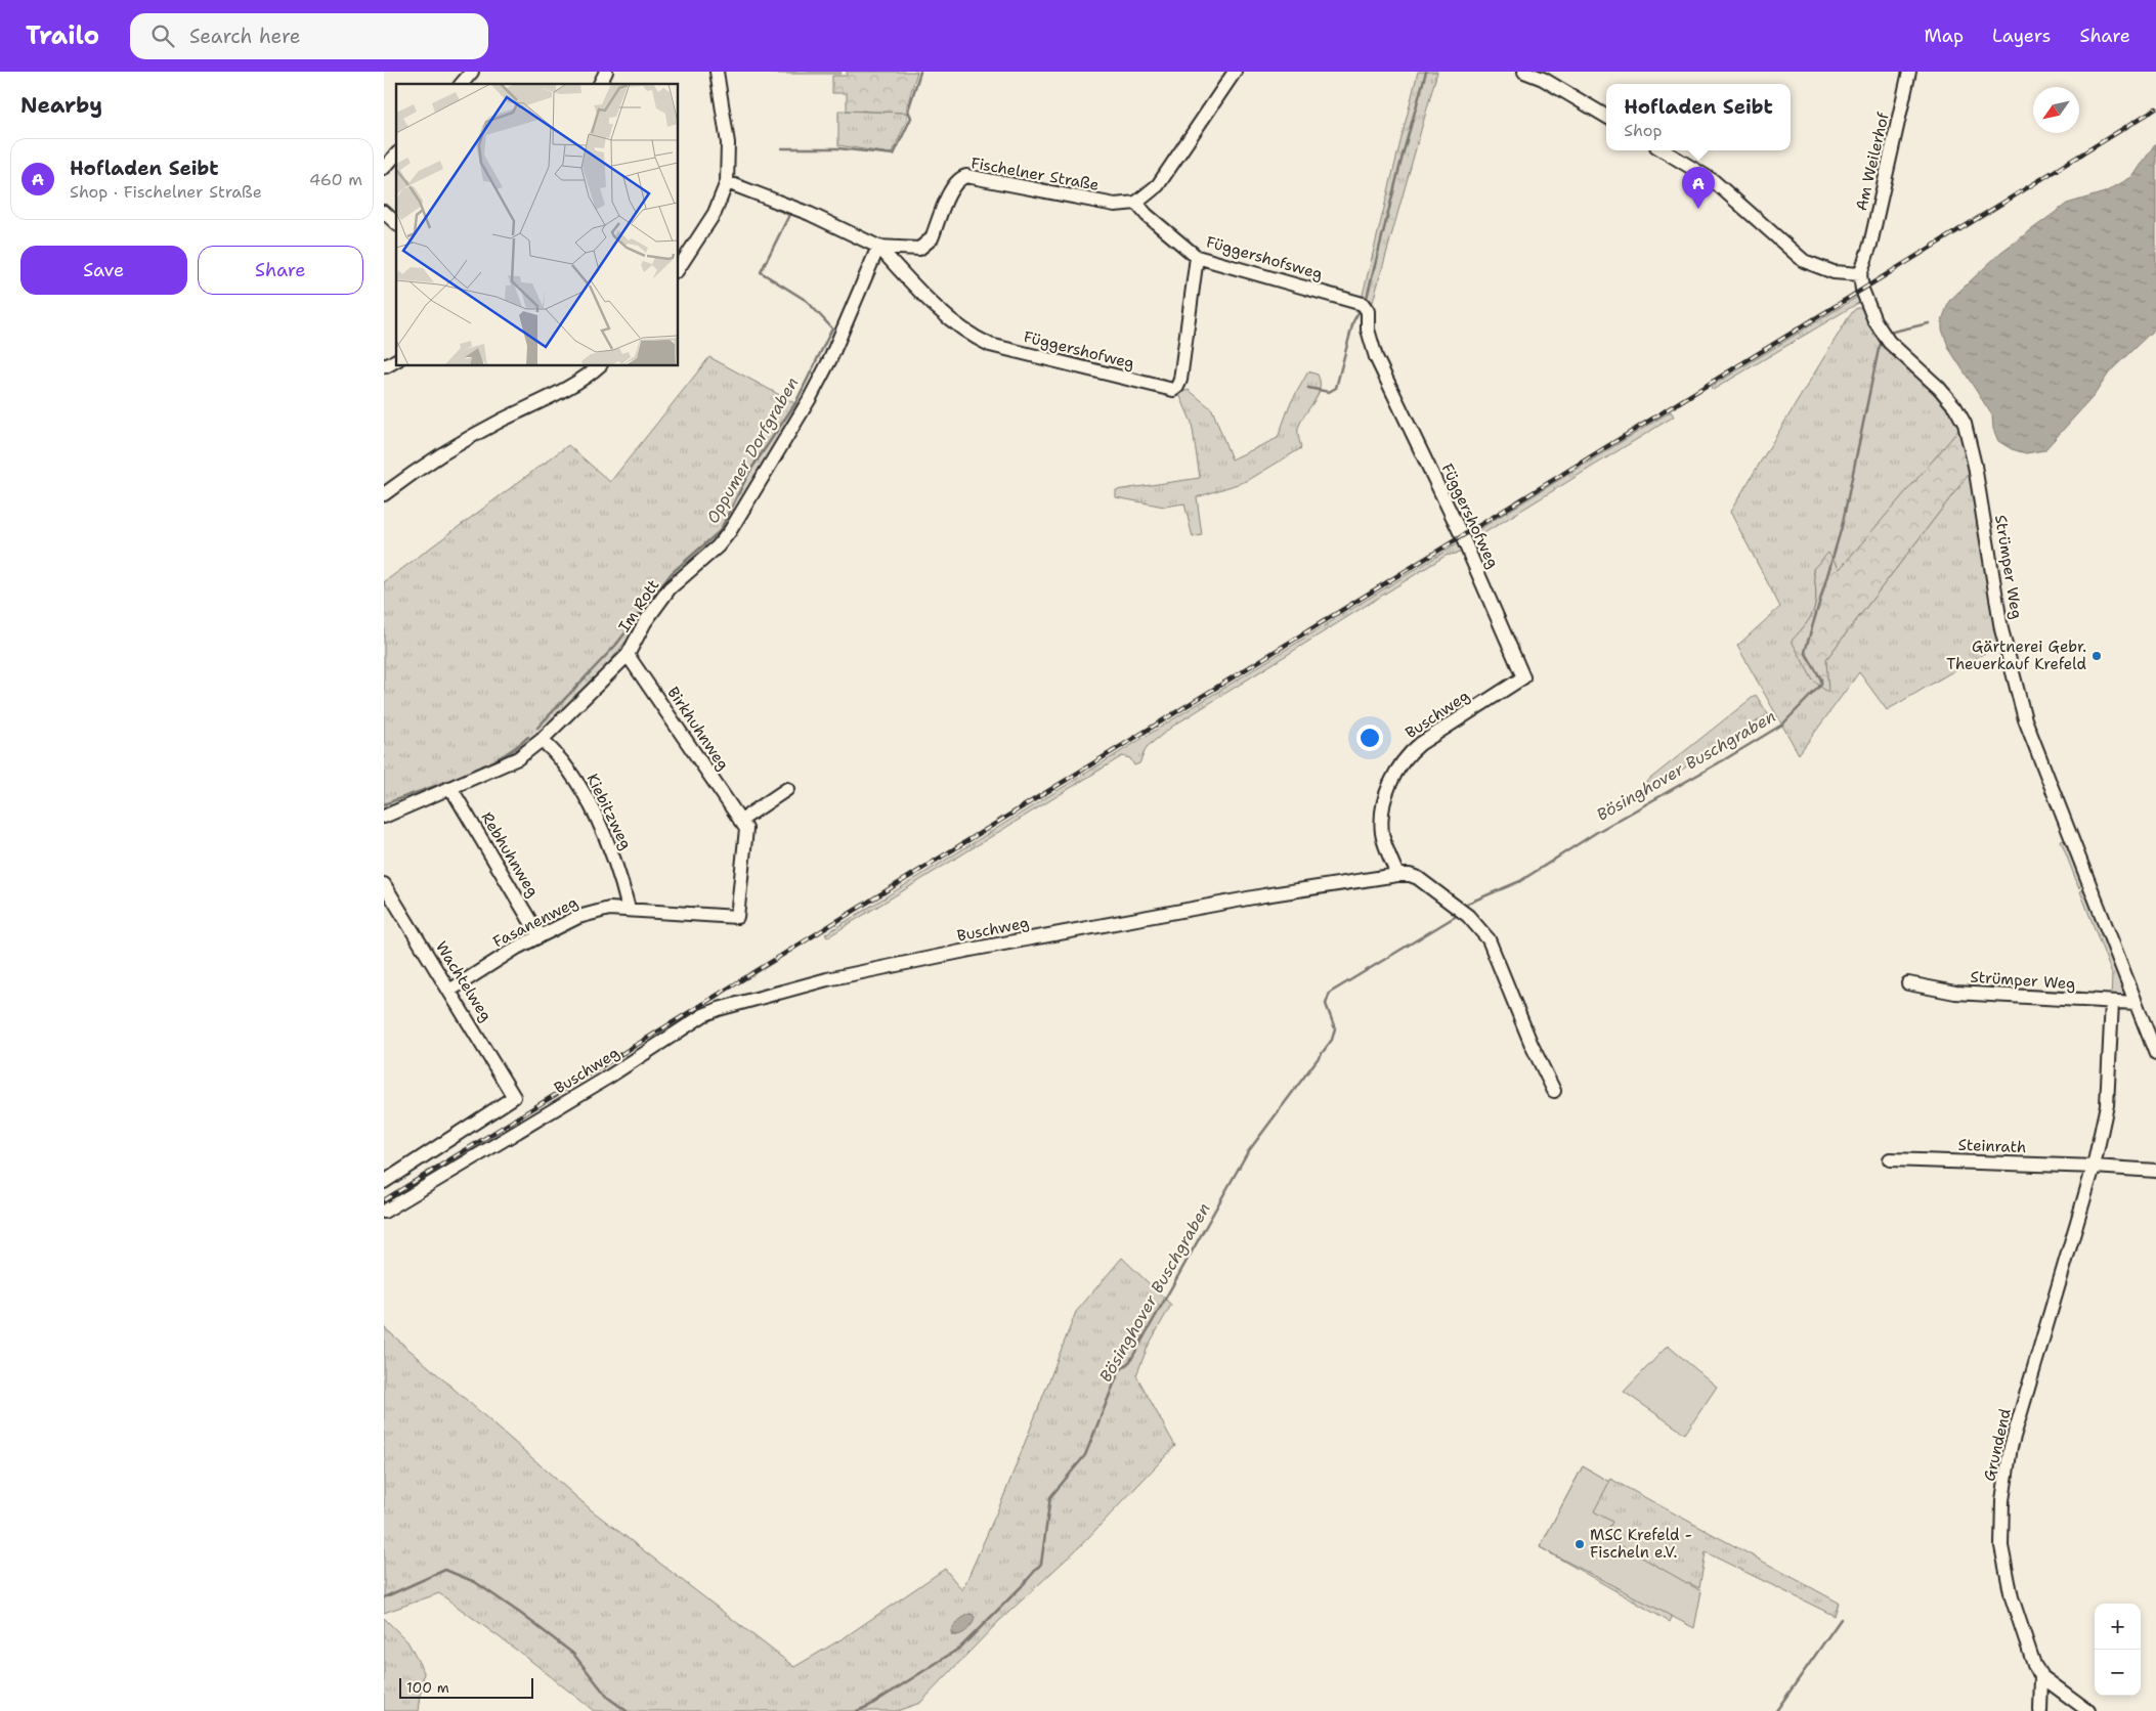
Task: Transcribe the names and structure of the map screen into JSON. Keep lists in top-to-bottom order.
{
  "streets": {
    "street": [
      "Am Weilerhof",
      "Fischelner Straße",
      "Függershofsweg",
      "Függershofweg",
      "Strümper Weg",
      "Im Rott",
      "Buschweg",
      "Birkhuhnweg",
      "Kiebitzweg",
      "Rebhuhnweg",
      "Fasanenweg",
      "Wachtelweg",
      "Steinrath",
      "Grundend"
    ]
  },
  "crossings": [
    ["Am Weilerhof", "Strümper Weg"],
    ["Fischelner Straße", "Függershofsweg"],
    ["Fischelner Straße", "Függershofweg"],
    ["Fischelner Straße", "Im Rott"],
    ["Függershofsweg", "Függershofweg"],
    ["Függershofweg", "Im Rott"],
    ["Függershofweg", "Buschweg"],
    ["Strümper Weg", "Grundend"],
    ["Im Rott", "Birkhuhnweg"],
    ["Im Rott", "Kiebitzweg"],
    ["Im Rott", "Rebhuhnweg"],
    ["Birkhuhnweg", "Fasanenweg"],
    ["Kiebitzweg", "Fasanenweg"],
    ["Rebhuhnweg", "Fasanenweg"],
    ["Fasanenweg", "Wachtelweg"],
    ["Steinrath", "Grundend"]
  ],
  "water": ["Oppumer Dorfgraben", "Bösinghover Buschgraben"],
  "places": ["Gärtnerei Gebr. Theuerkauf Krefeld", "MSC Krefeld - Fischeln e.V."],
  "scale_bar": "100 m",
  "north": "bottom left",
  "page": {
    "header": "Trailo",
    "search": "Search here",
    "nav": ["Map", "Layers", "Share"],
    "heading": "Nearby",
    "popup": ["Hofladen Seibt", "Shop"],
    "list": [
      {
        "mark": "A",
        "name": "Hofladen Seibt",
        "note": "Shop · Fischelner Straße",
        "value": "460 m"
      }
    ],
    "pins": "A",
    "buttons": ["Save", "Share"],
    "map_buttons": ["+", "−"],
    "scale": "100 m"
  }
}
